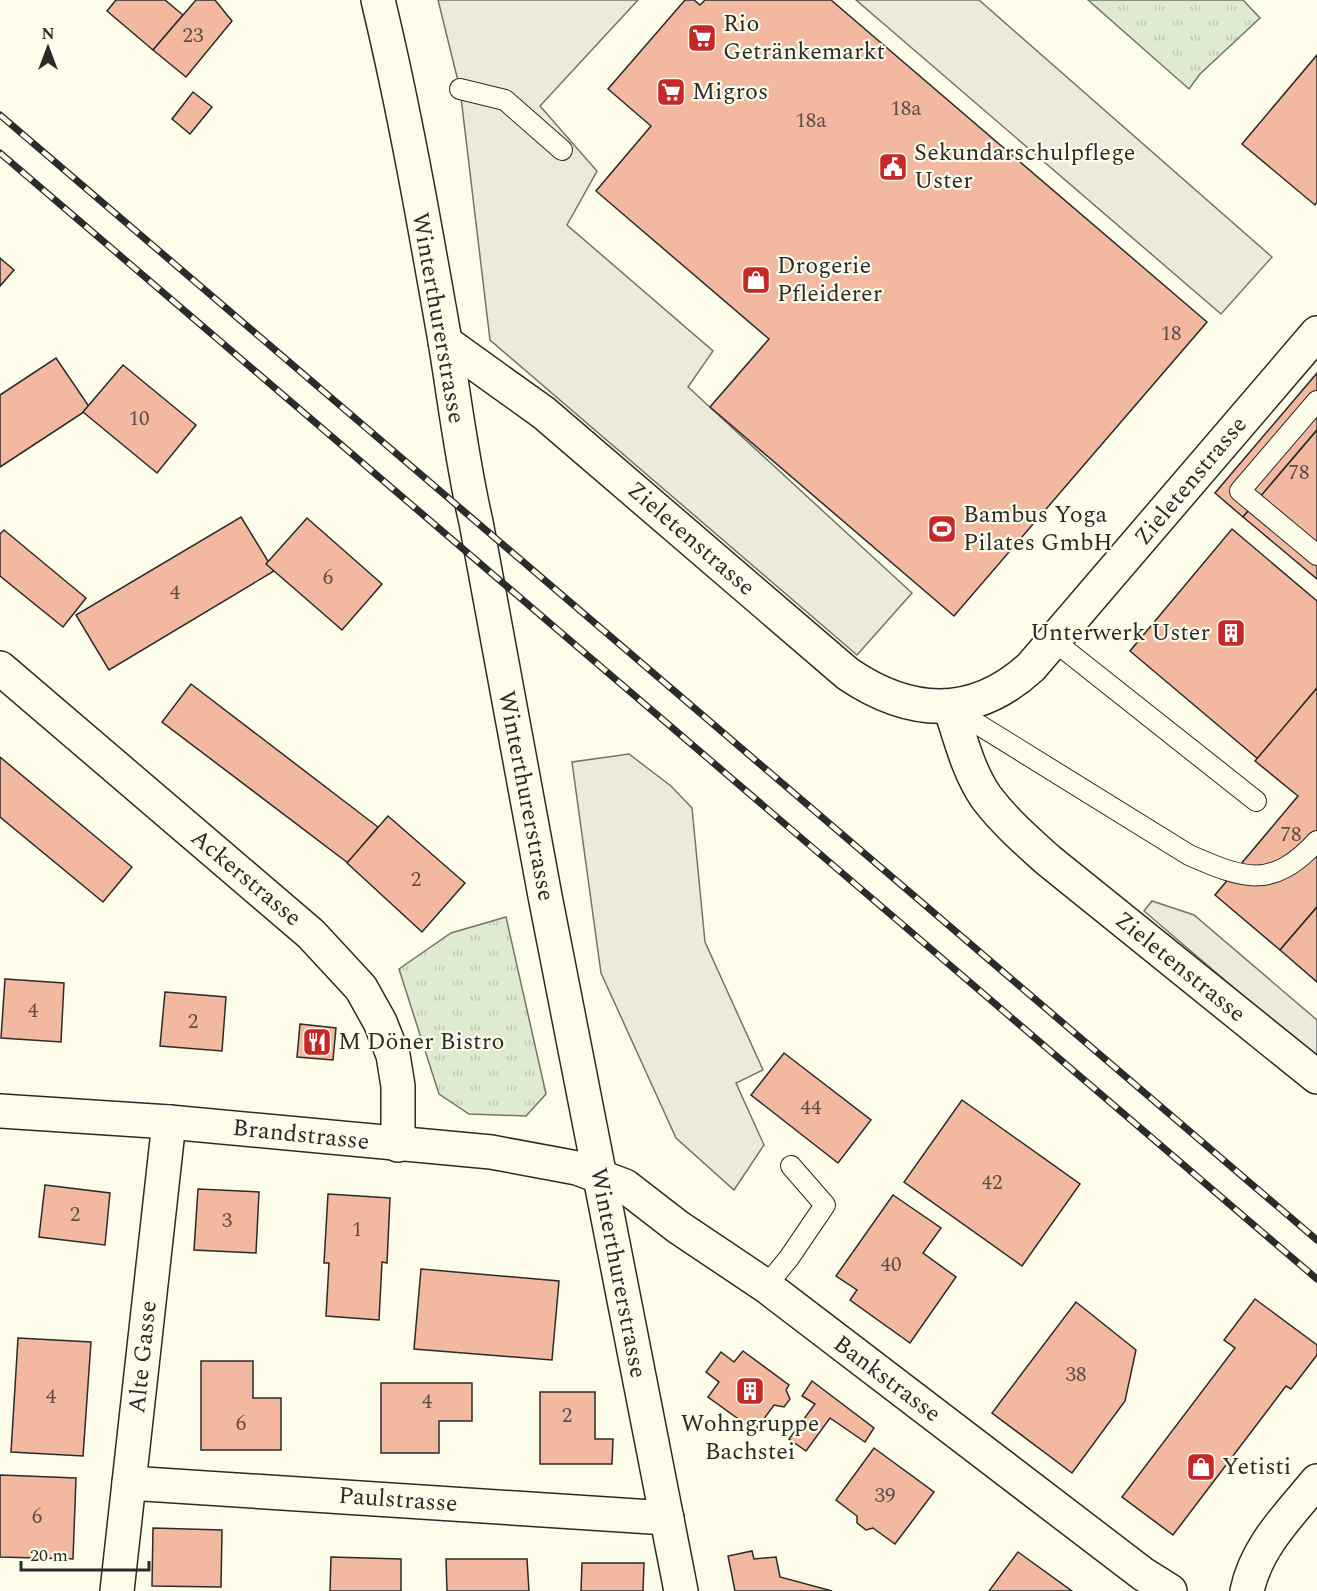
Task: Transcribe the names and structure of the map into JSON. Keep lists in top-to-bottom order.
{
  "streets": {
    "street": [
      "Winterthurerstrasse",
      "Zieletenstrasse",
      "Ackerstrasse",
      "Brandstrasse",
      "Alte Gasse",
      "Bankstrasse",
      "Paulstrasse"
    ]
  },
  "crossings": [
    ["Winterthurerstrasse", "Zieletenstrasse"],
    ["Winterthurerstrasse", "Brandstrasse"],
    ["Winterthurerstrasse", "Bankstrasse"],
    ["Winterthurerstrasse", "Paulstrasse"],
    ["Ackerstrasse", "Brandstrasse"],
    ["Brandstrasse", "Alte Gasse"],
    ["Brandstrasse", "Bankstrasse"],
    ["Alte Gasse", "Paulstrasse"]
  ],
  "places": {
    "supermarket": ["Rio Getränkemarkt", "Migros"],
    "public building": ["Sekundarschulpflege Uster"],
    "shop": ["Drogerie Pfleiderer", "Yetisti"],
    "sports": ["Bambus Yoga Pilates GmbH"],
    "building": ["Unterwerk Uster", "Wohngruppe Bachstei"],
    "restaurant": ["M Döner Bistro"]
  },
  "house_numbers": [
    "23",
    "18a",
    "18a",
    "18",
    "10",
    "78",
    "6",
    "4",
    "78",
    "2",
    "4",
    "2",
    "44",
    "42",
    "2",
    "3",
    "1",
    "40",
    "38",
    "4",
    "4",
    "2",
    "6",
    "39",
    "6"
  ],
  "scale_bar": "20 m",
  "north": "top"
}
